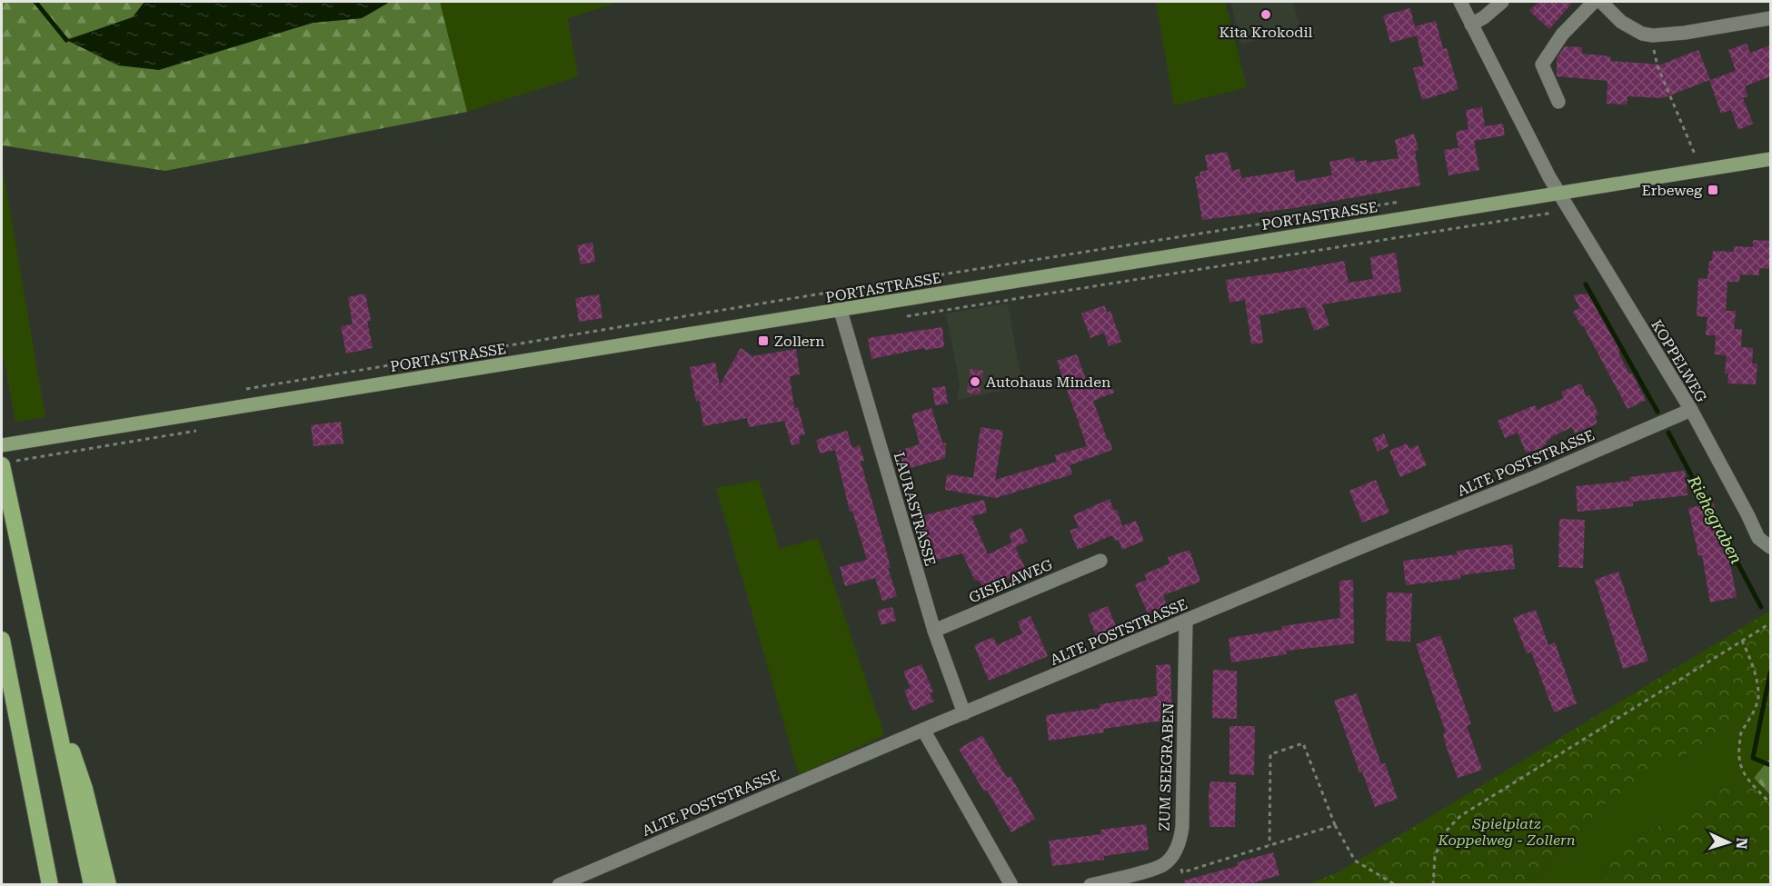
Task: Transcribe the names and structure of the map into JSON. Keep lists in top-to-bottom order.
{
  "streets": {
    "main road": ["PORTASTRASSE"],
    "street": [
      "KOPPELWEG",
      "ALTE POSTSTRASSE",
      "LAURASTRASSE",
      "GISELAWEG",
      "ZUM SEEGRABEN"
    ]
  },
  "crossings": [
    ["PORTASTRASSE", "KOPPELWEG"],
    ["PORTASTRASSE", "LAURASTRASSE"],
    ["KOPPELWEG", "ALTE POSTSTRASSE"],
    ["ALTE POSTSTRASSE", "LAURASTRASSE"],
    ["ALTE POSTSTRASSE", "ZUM SEEGRABEN"],
    ["LAURASTRASSE", "GISELAWEG"]
  ],
  "water": ["Riehegraben"],
  "parks": ["Spielplatz Koppelweg - Zollern"],
  "places": {
    "other": ["Kita Krokodil", "Autohaus Minden"],
    "transit": ["Erbeweg", "Zollern"]
  },
  "north": "right"
}
